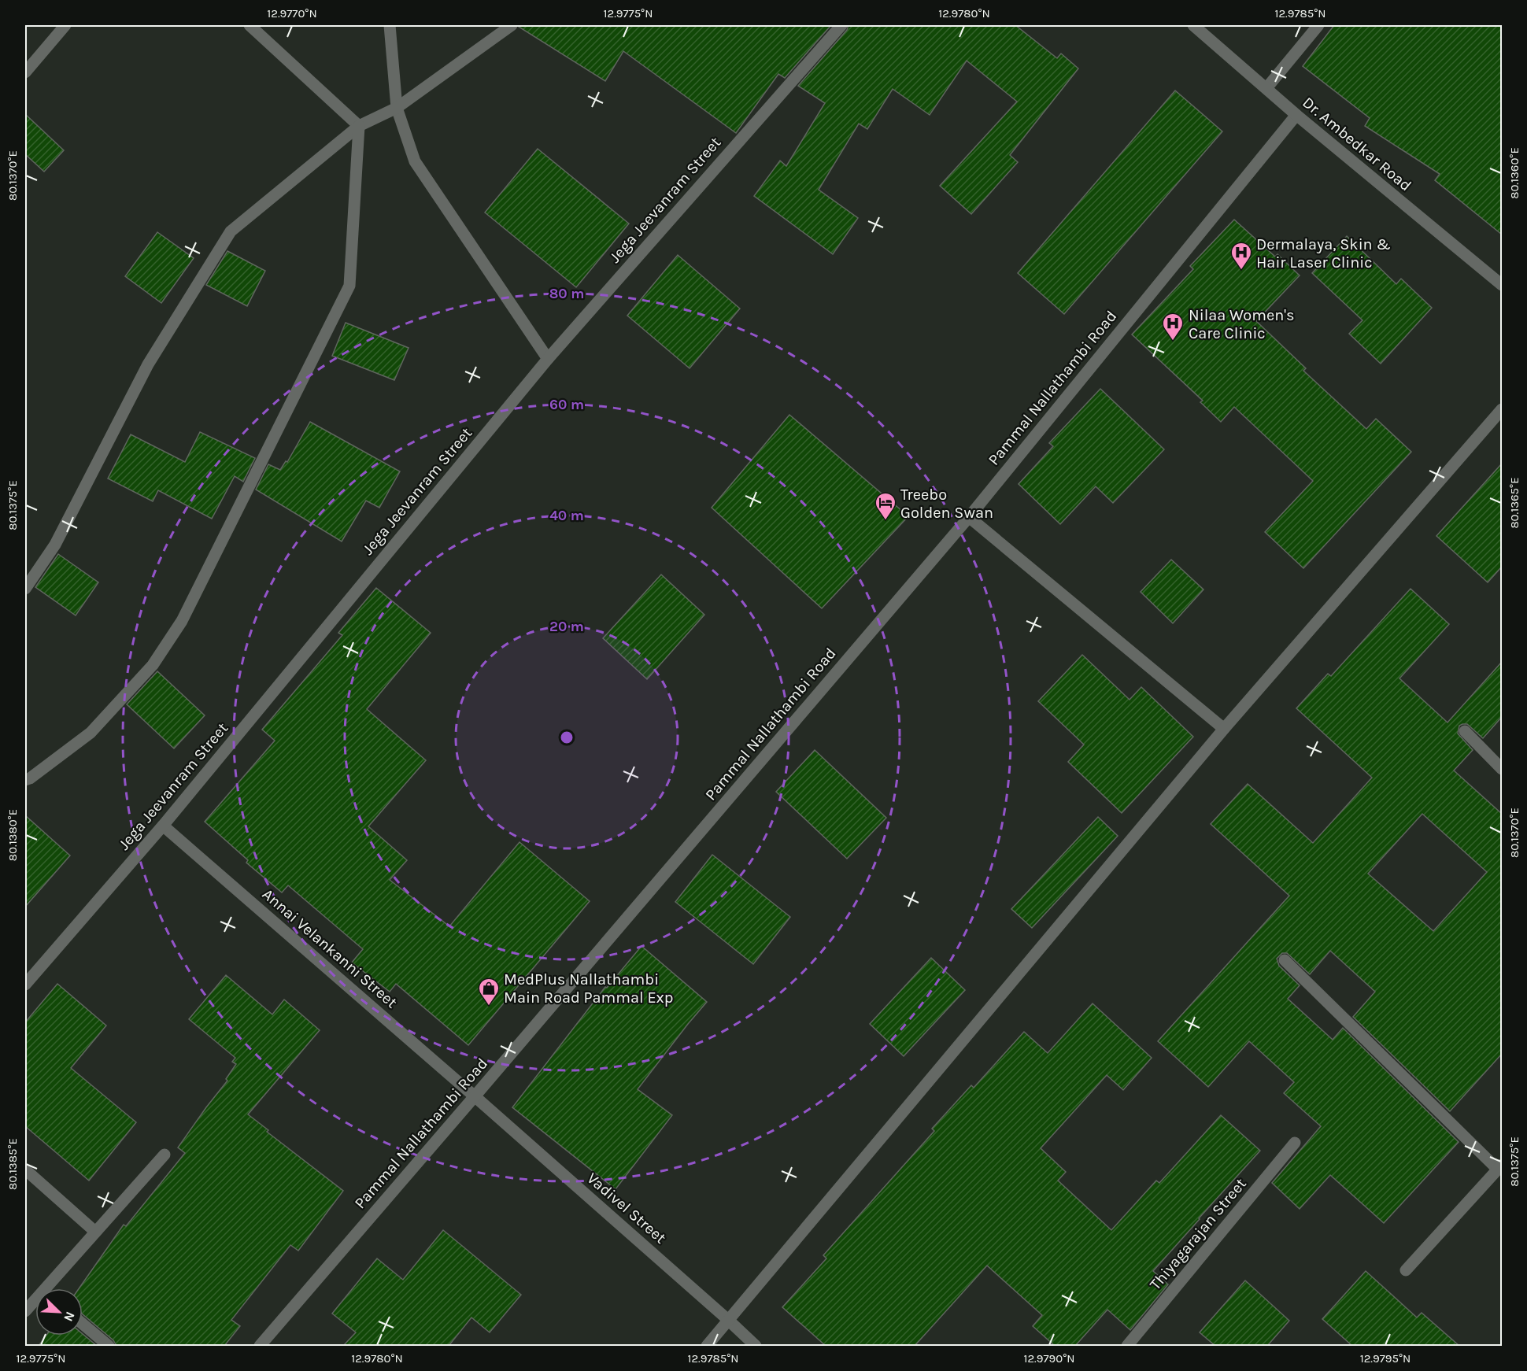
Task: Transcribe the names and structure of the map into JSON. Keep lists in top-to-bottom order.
{
  "streets": {
    "street": [
      "Dr. Ambedkar Road",
      "Jega Jeevanram Street",
      "Pammal Nallathambi Road",
      "Annai Velankanni Street",
      "Vadivel Street",
      "Thiyagarajan Street"
    ]
  },
  "crossings": [
    ["Dr. Ambedkar Road", "Pammal Nallathambi Road"],
    ["Jega Jeevanram Street", "Annai Velankanni Street"],
    ["Pammal Nallathambi Road", "Annai Velankanni Street"],
    ["Pammal Nallathambi Road", "Vadivel Street"],
    ["Annai Velankanni Street", "Vadivel Street"]
  ],
  "places": {
    "hospital": ["Dermalaya, Skin & Hair Laser Clinic", "Nilaa Women's Care Clinic"],
    "hotel": ["Treebo Golden Swan"],
    "shop": ["MedPlus Nallathambi Main Road Pammal Exp"]
  },
  "north": "bottom right",
  "coordinates": [
    "12.9770°N",
    "12.9775°N",
    "12.9780°N",
    "12.9785°N",
    "80.1360°E",
    "80.1370°E",
    "80.1365°E",
    "80.1375°E",
    "80.1380°E",
    "80.1385°E",
    "12.9790°N",
    "12.9795°N"
  ],
  "rings": [
    "80 m",
    "60 m",
    "40 m",
    "20 m"
  ]
}
